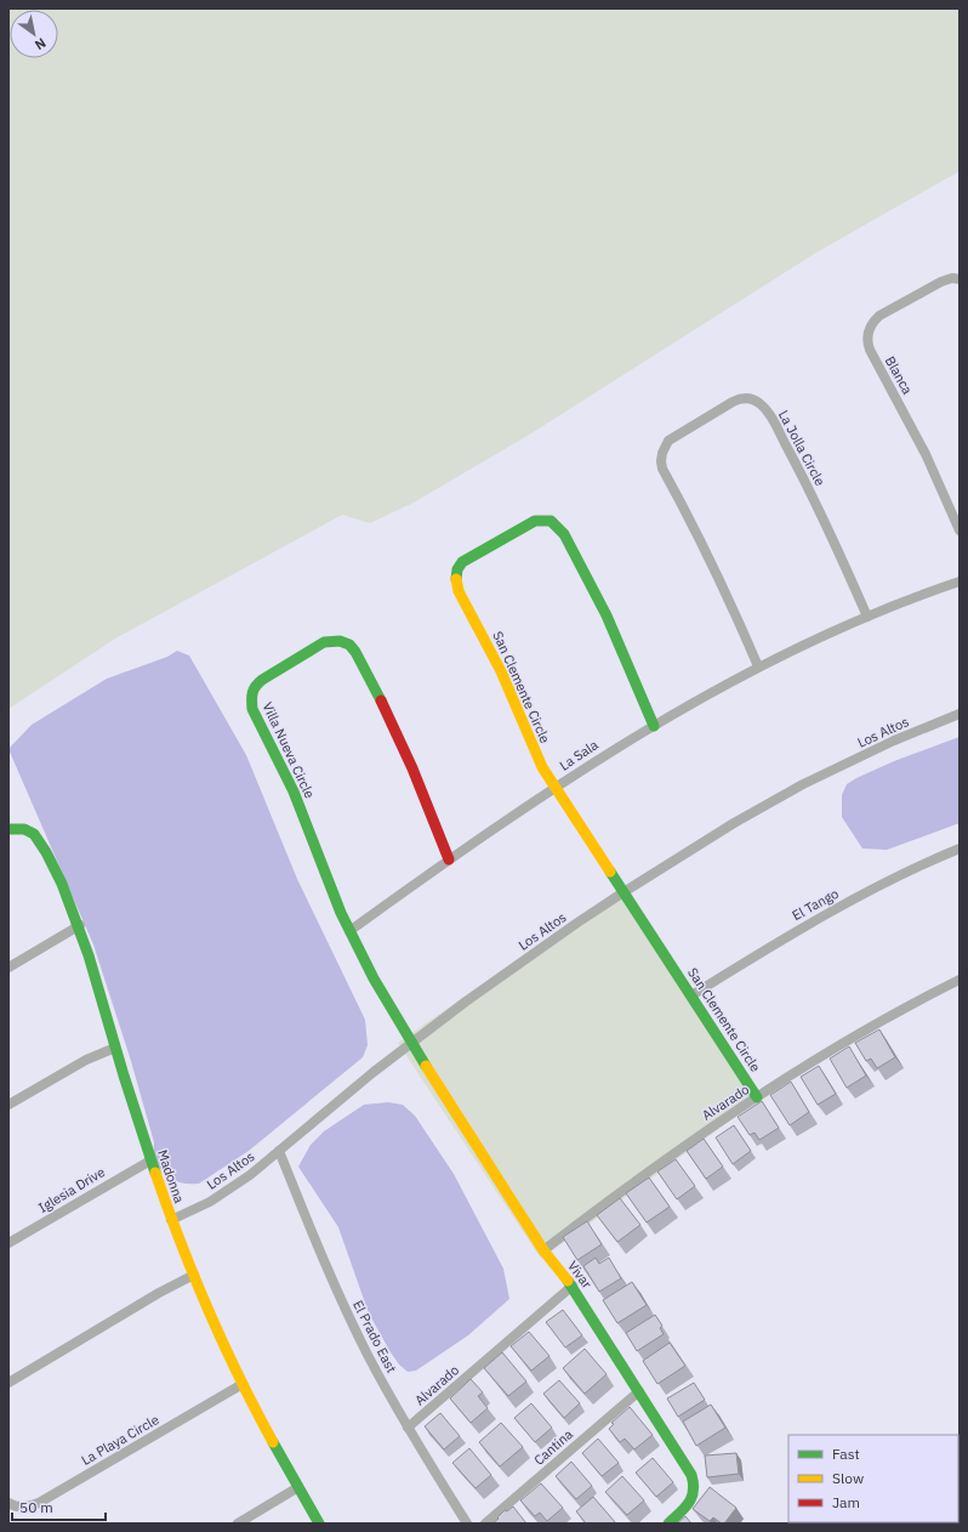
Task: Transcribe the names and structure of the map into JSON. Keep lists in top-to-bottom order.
{
  "streets": {
    "street": [
      "Blanca",
      "La Jolla Circle",
      "San Clemente Circle",
      "Los Altos",
      "Villa Nueva Circle",
      "La Sala",
      "El Tango",
      "Alvarado",
      "Madonna",
      "Iglesia Drive",
      "Vivar",
      "El Prado East",
      "La Playa Circle",
      "Cantina"
    ]
  },
  "crossings": [
    ["La Jolla Circle", "La Sala"],
    ["San Clemente Circle", "Los Altos"],
    ["San Clemente Circle", "La Sala"],
    ["San Clemente Circle", "El Tango"],
    ["San Clemente Circle", "Alvarado"],
    ["Los Altos", "Madonna"],
    ["Los Altos", "Vivar"],
    ["Los Altos", "El Prado East"],
    ["Villa Nueva Circle", "La Sala"],
    ["Alvarado", "Vivar"],
    ["Alvarado", "El Prado East"],
    ["Madonna", "Iglesia Drive"],
    ["Madonna", "La Playa Circle"],
    ["Vivar", "Cantina"]
  ],
  "legend": ["Fast", "Slow", "Jam"],
  "scale_bar": "50 m",
  "north": "bottom right"
}
